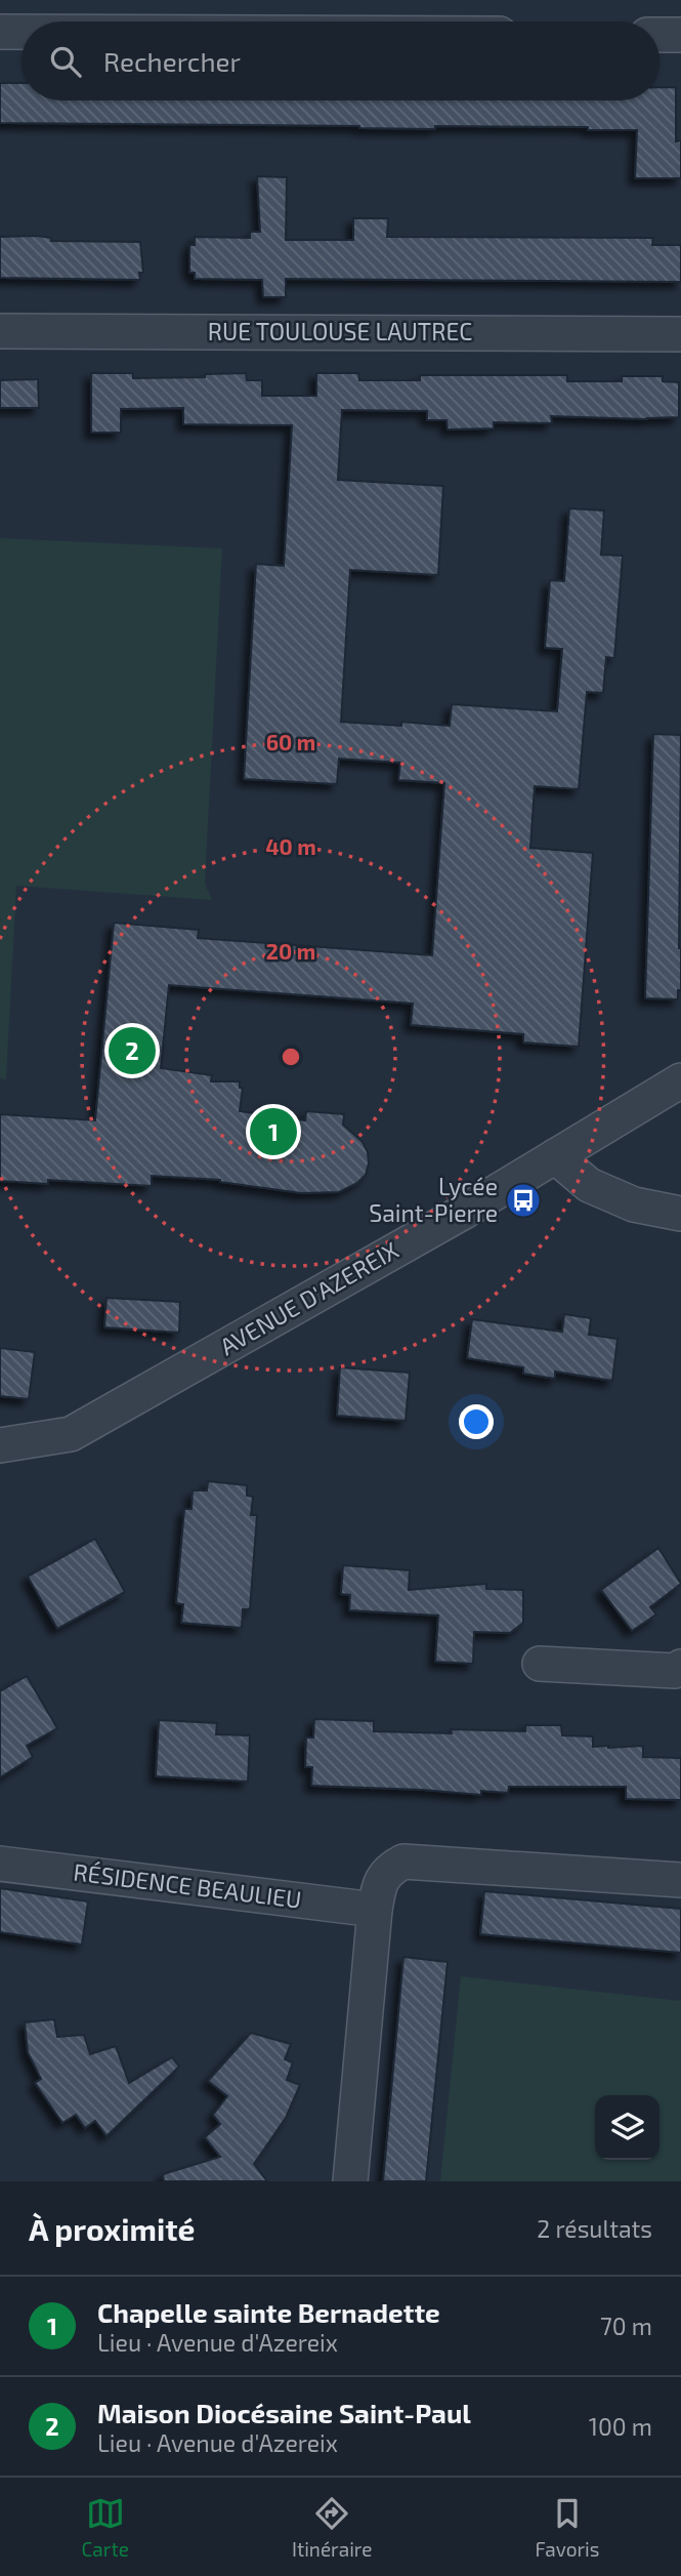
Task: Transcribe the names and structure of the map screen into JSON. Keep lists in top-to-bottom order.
{
  "streets": {
    "street": ["RUE TOULOUSE LAUTREC", "AVENUE D'AZEREIX", "RÉSIDENCE BEAULIEU"]
  },
  "places": {
    "bus stop": ["Lycée Saint-Pierre"]
  },
  "page": {
    "search": "Rechercher",
    "pins": ["2", "1"],
    "heading": ["À proximité", "2 résultats"],
    "list": [
      {
        "mark": "1",
        "name": "Chapelle sainte Bernadette",
        "note": "Lieu · Avenue d'Azereix",
        "value": "70 m"
      },
      {
        "mark": "2",
        "name": "Maison Diocésaine Saint-Paul",
        "note": "Lieu · Avenue d'Azereix",
        "value": "100 m"
      }
    ],
    "nav": ["Carte", "Itinéraire", "Favoris"]
  },
  "rings": ["60 m", "40 m", "20 m"]
}
